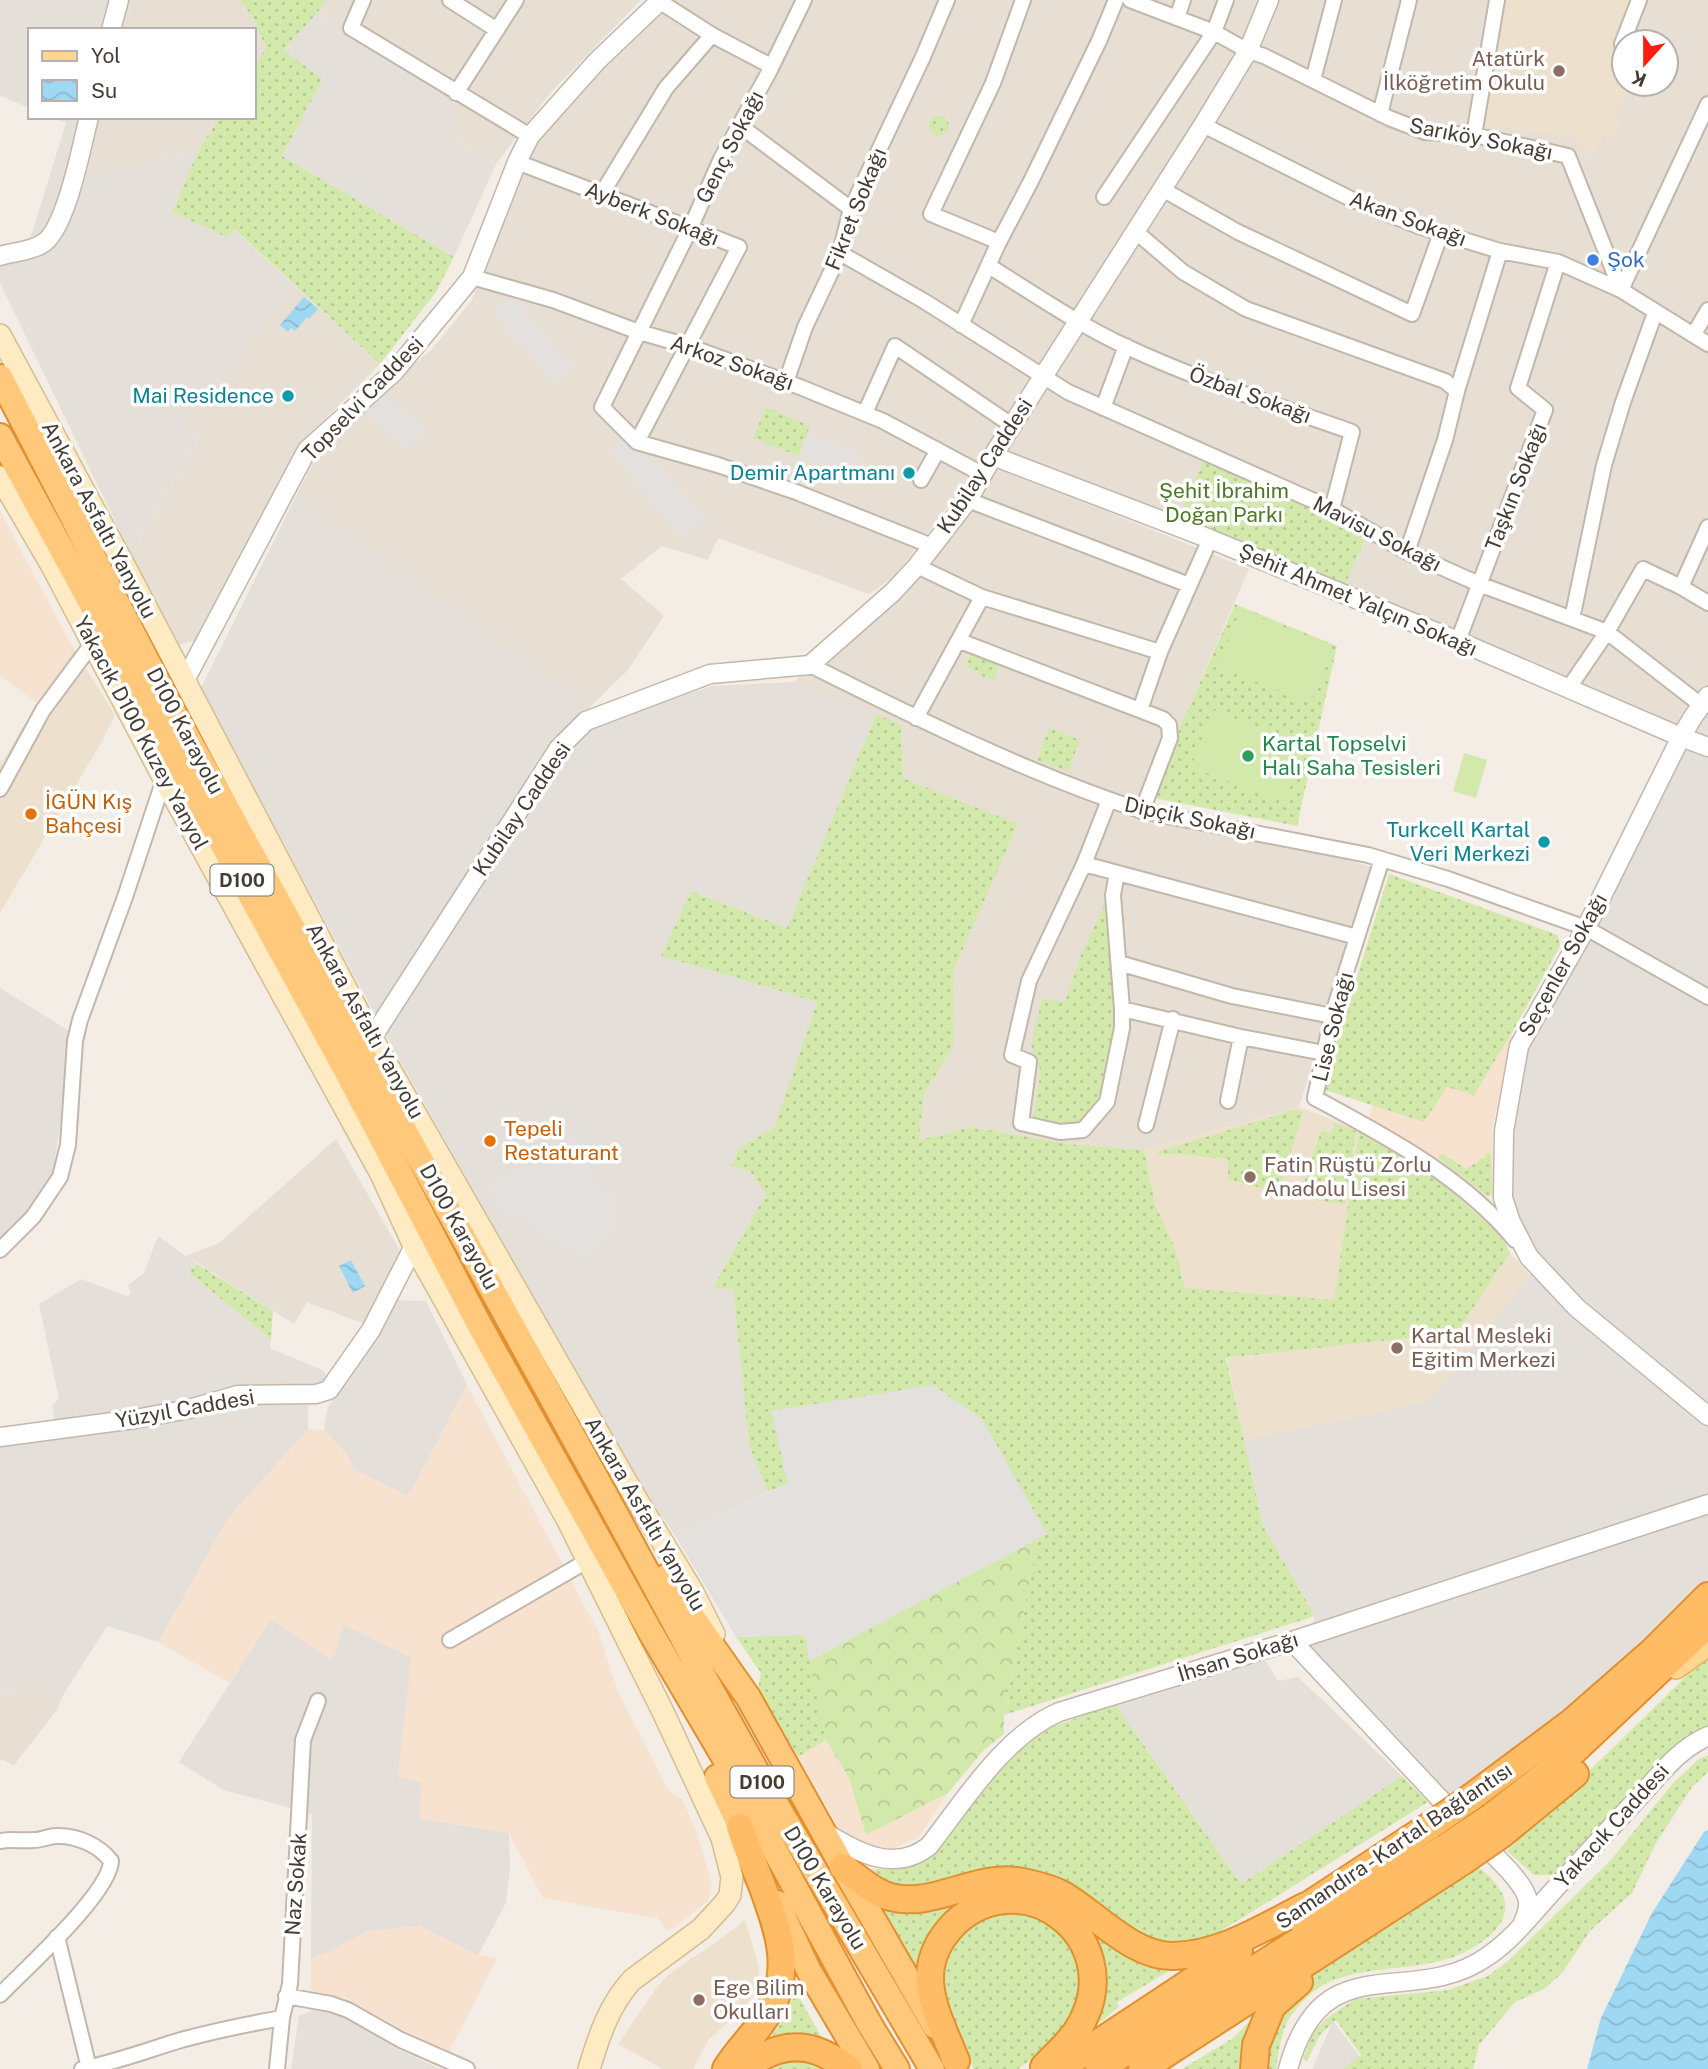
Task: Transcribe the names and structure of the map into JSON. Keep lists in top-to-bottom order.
{
  "streets": {
    "highway": ["D100 Karayolu", "D100", "Samandıra - Kartal Bağlantısı"],
    "main road": ["Ankara Asfaltı Yanyolu", "Yakacık D100 Kuzey Yanyol"],
    "street": [
      "Sarıköy Sokağı",
      "Genç Sokağı",
      "Fikret Sokağı",
      "Ayberk Sokağı",
      "Akan Sokağı",
      "Arkoz Sokağı",
      "Özbal Sokağı",
      "Topselvi Caddesi",
      "Kubilay Caddesi",
      "Taşkın Sokağı",
      "Mavisu Sokağı",
      "Şehit Ahmet Yalçın Sokağı",
      "Dipçik Sokağı",
      "Seçenler Sokağı",
      "Lise Sokağı",
      "Yüzyıl Caddesi",
      "İhsan Sokağı",
      "Yakacık Caddesi",
      "Naz Sokak"
    ]
  },
  "crossings": [
    ["Sarıköy Sokağı", "Akan Sokağı"],
    ["Sarıköy Sokağı", "Kubilay Caddesi"],
    ["Genç Sokağı", "Ayberk Sokağı"],
    ["Genç Sokağı", "Arkoz Sokağı"],
    ["Fikret Sokağı", "Arkoz Sokağı"],
    ["Fikret Sokağı", "Mavisu Sokağı"],
    ["Ayberk Sokağı", "Arkoz Sokağı"],
    ["Ayberk Sokağı", "Topselvi Caddesi"],
    ["Akan Sokağı", "Kubilay Caddesi"],
    ["Akan Sokağı", "Taşkın Sokağı"],
    ["Arkoz Sokağı", "Topselvi Caddesi"],
    ["Arkoz Sokağı", "Kubilay Caddesi"],
    ["Özbal Sokağı", "Kubilay Caddesi"],
    ["Özbal Sokağı", "Mavisu Sokağı"],
    ["Topselvi Caddesi", "Ankara Asfaltı Yanyolu"],
    ["Kubilay Caddesi", "Ankara Asfaltı Yanyolu"],
    ["Kubilay Caddesi", "Mavisu Sokağı"],
    ["Kubilay Caddesi", "Şehit Ahmet Yalçın Sokağı"],
    ["Kubilay Caddesi", "Dipçik Sokağı"],
    ["Taşkın Sokağı", "Mavisu Sokağı"],
    ["Taşkın Sokağı", "Şehit Ahmet Yalçın Sokağı"],
    ["Mavisu Sokağı", "Seçenler Sokağı"],
    ["Şehit Ahmet Yalçın Sokağı", "Seçenler Sokağı"],
    ["D100 Karayolu", "D100"],
    ["Yakacık D100 Kuzey Yanyol", "D100"],
    ["Dipçik Sokağı", "Seçenler Sokağı"],
    ["Dipçik Sokağı", "Lise Sokağı"],
    ["Seçenler Sokağı", "Lise Sokağı"]
  ],
  "parks": ["Şehit İbrahim Doğan Parkı"],
  "places": [
    "Atatürk İlköğretim Okulu",
    "Şok",
    "Mai Residence",
    "Demir Apartmanı",
    "Kartal Topselvi Halı Saha Tesisleri",
    "İGÜN Kış Bahçesi",
    "Turkcell Kartal Veri Merkezi",
    "Tepeli Restaturant",
    "Fatin Rüştü Zorlu Anadolu Lisesi",
    "Kartal Mesleki Eğitim Merkezi",
    "Ege Bilim Okulları"
  ],
  "legend": ["Yol", "Su"],
  "north": "bottom"
}
